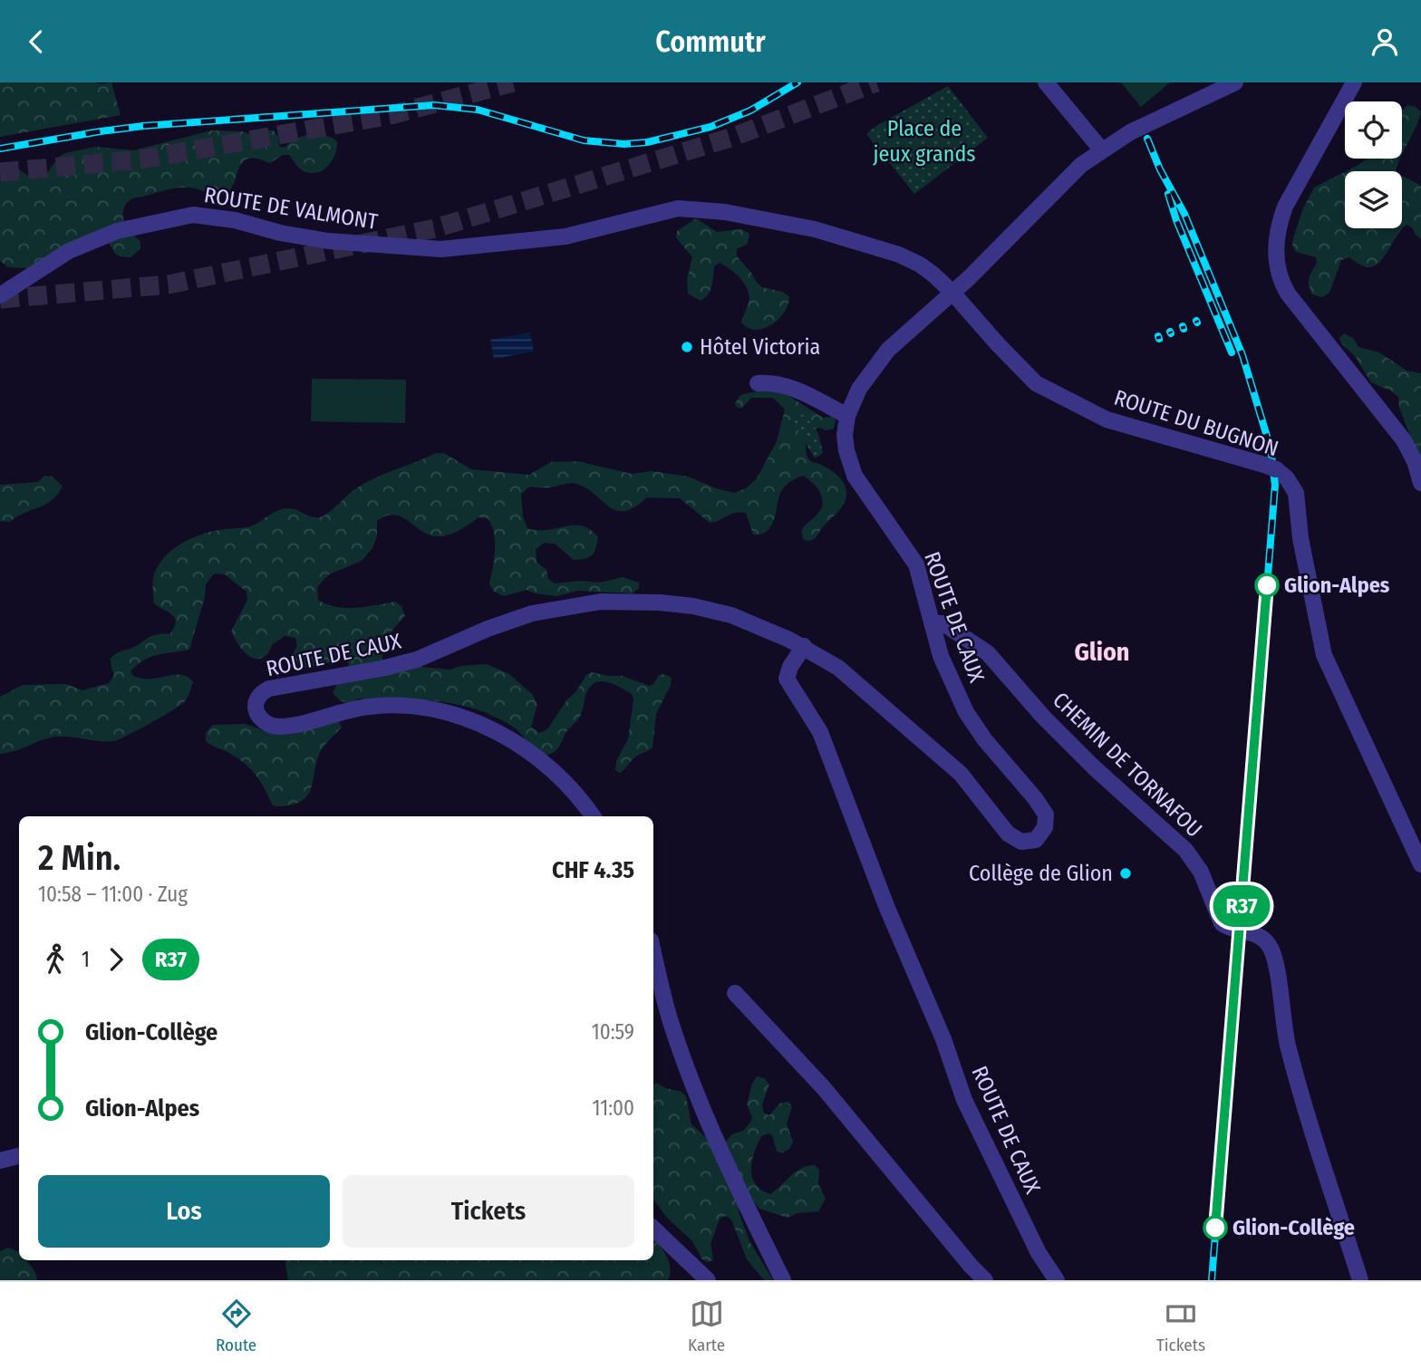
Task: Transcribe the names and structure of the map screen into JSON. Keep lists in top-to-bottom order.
{
  "streets": {
    "street": [
      "ROUTE DE VALMONT",
      "ROUTE DU BUGNON",
      "ROUTE DE CAUX",
      "CHEMIN DE TORNAFOU"
    ]
  },
  "crossings": [
    ["ROUTE DE VALMONT", "ROUTE DU BUGNON"],
    ["ROUTE DE VALMONT", "ROUTE DE CAUX"],
    ["ROUTE DU BUGNON", "ROUTE DE CAUX"],
    ["ROUTE DE CAUX", "CHEMIN DE TORNAFOU"]
  ],
  "districts": ["Glion"],
  "parks": ["Place de jeux grands"],
  "places": [
    "Hôtel Victoria",
    "Glion-Alpes",
    "Collège de Glion",
    "Glion-Collège"
  ],
  "page": {
    "header": "Commutr",
    "on_map": "R37",
    "heading": ["2 Min.", "10:58 – 11:00 · Zug", "CHF 4.35"],
    "legs": ["1", "R37"],
    "list": [
      {
        "name": "Glion-Collège",
        "value": "10:59"
      },
      {
        "name": "Glion-Alpes",
        "value": "11:00"
      }
    ],
    "buttons": ["Los", "Tickets"],
    "tabs": ["Route", "Karte", "Tickets"]
  }
}
